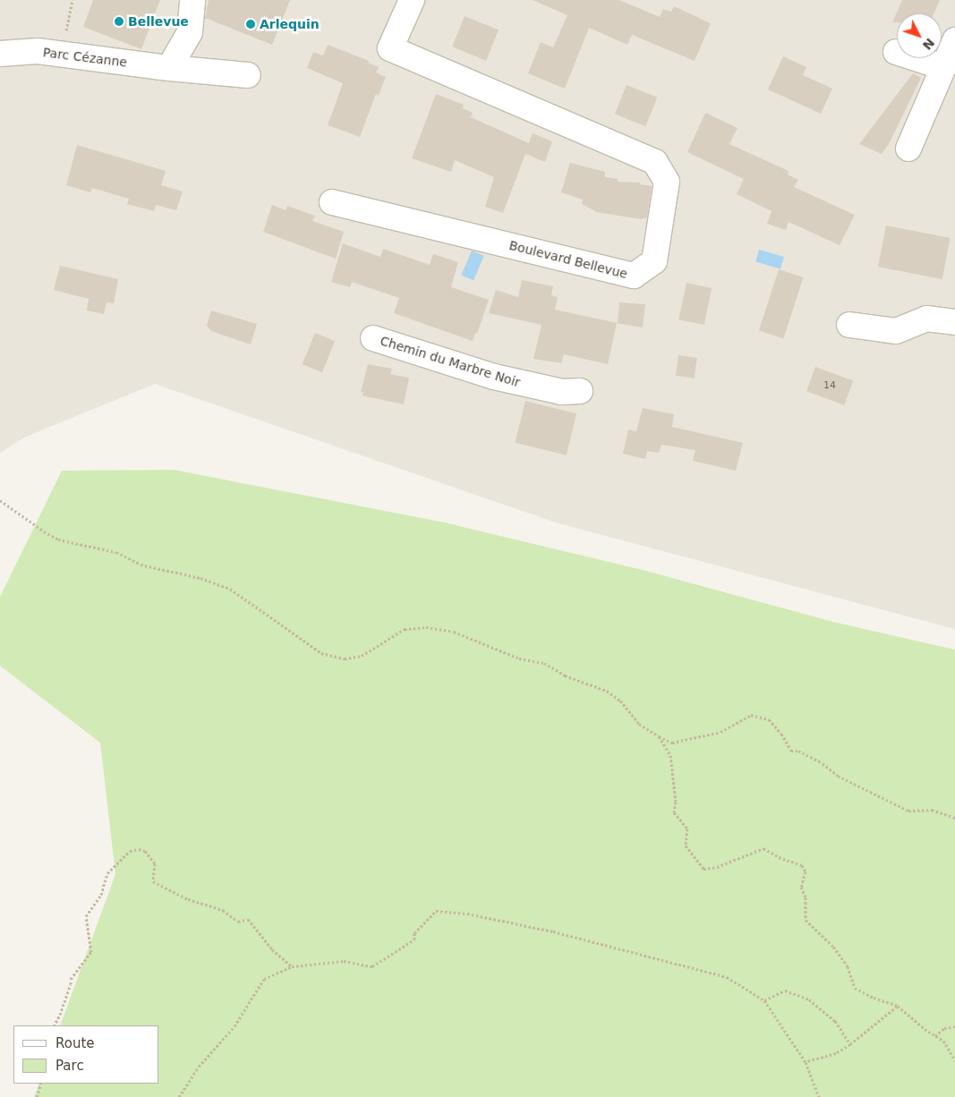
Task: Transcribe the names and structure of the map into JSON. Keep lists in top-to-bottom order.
{
  "streets": {
    "street": ["Parc Cézanne", "Boulevard Bellevue", "Chemin du Marbre Noir"]
  },
  "places": ["Bellevue", "Arlequin"],
  "house_numbers": ["14"],
  "legend": ["Route", "Parc"],
  "north": "bottom right"
}
